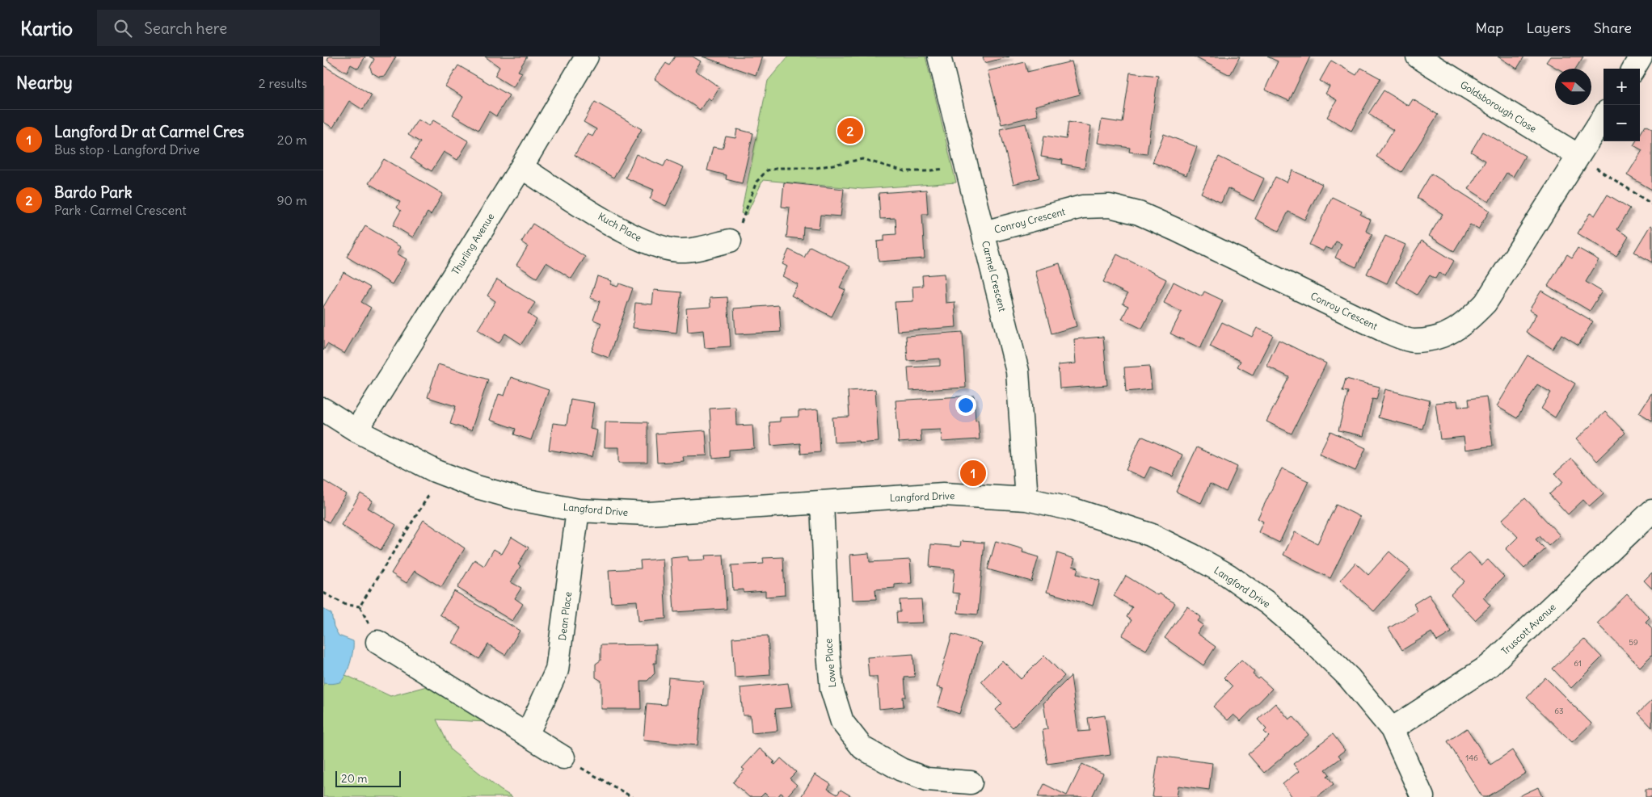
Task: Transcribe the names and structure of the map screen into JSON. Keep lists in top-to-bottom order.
{
  "streets": {
    "street": [
      "Goldsborough Close",
      "Conroy Crescent",
      "Kuch Place",
      "Thurling Avenue",
      "Carmel Crescent",
      "Langford Drive",
      "Dean Place",
      "Truscott Avenue",
      "Lowe Place"
    ]
  },
  "crossings": [
    ["Goldsborough Close", "Conroy Crescent"],
    ["Conroy Crescent", "Carmel Crescent"],
    ["Kuch Place", "Thurling Avenue"],
    ["Thurling Avenue", "Langford Drive"],
    ["Carmel Crescent", "Langford Drive"],
    ["Langford Drive", "Dean Place"],
    ["Langford Drive", "Truscott Avenue"],
    ["Langford Drive", "Lowe Place"]
  ],
  "house_numbers": [
    "59",
    "61",
    "63",
    "146"
  ],
  "scale_bar": "20 m",
  "north": "left",
  "page": {
    "header": "Kartio",
    "search": "Search here",
    "nav": ["Map", "Layers", "Share"],
    "heading": ["Nearby", "2 results"],
    "map_buttons": ["+", "−"],
    "list": [
      {
        "mark": "1",
        "name": "Langford Dr at Carmel Cres",
        "note": "Bus stop · Langford Drive",
        "value": "20 m"
      },
      {
        "mark": "2",
        "name": "Bardo Park",
        "note": "Park · Carmel Crescent",
        "value": "90 m"
      }
    ],
    "pins": ["2", "1"],
    "scale": "20 m"
  }
}
